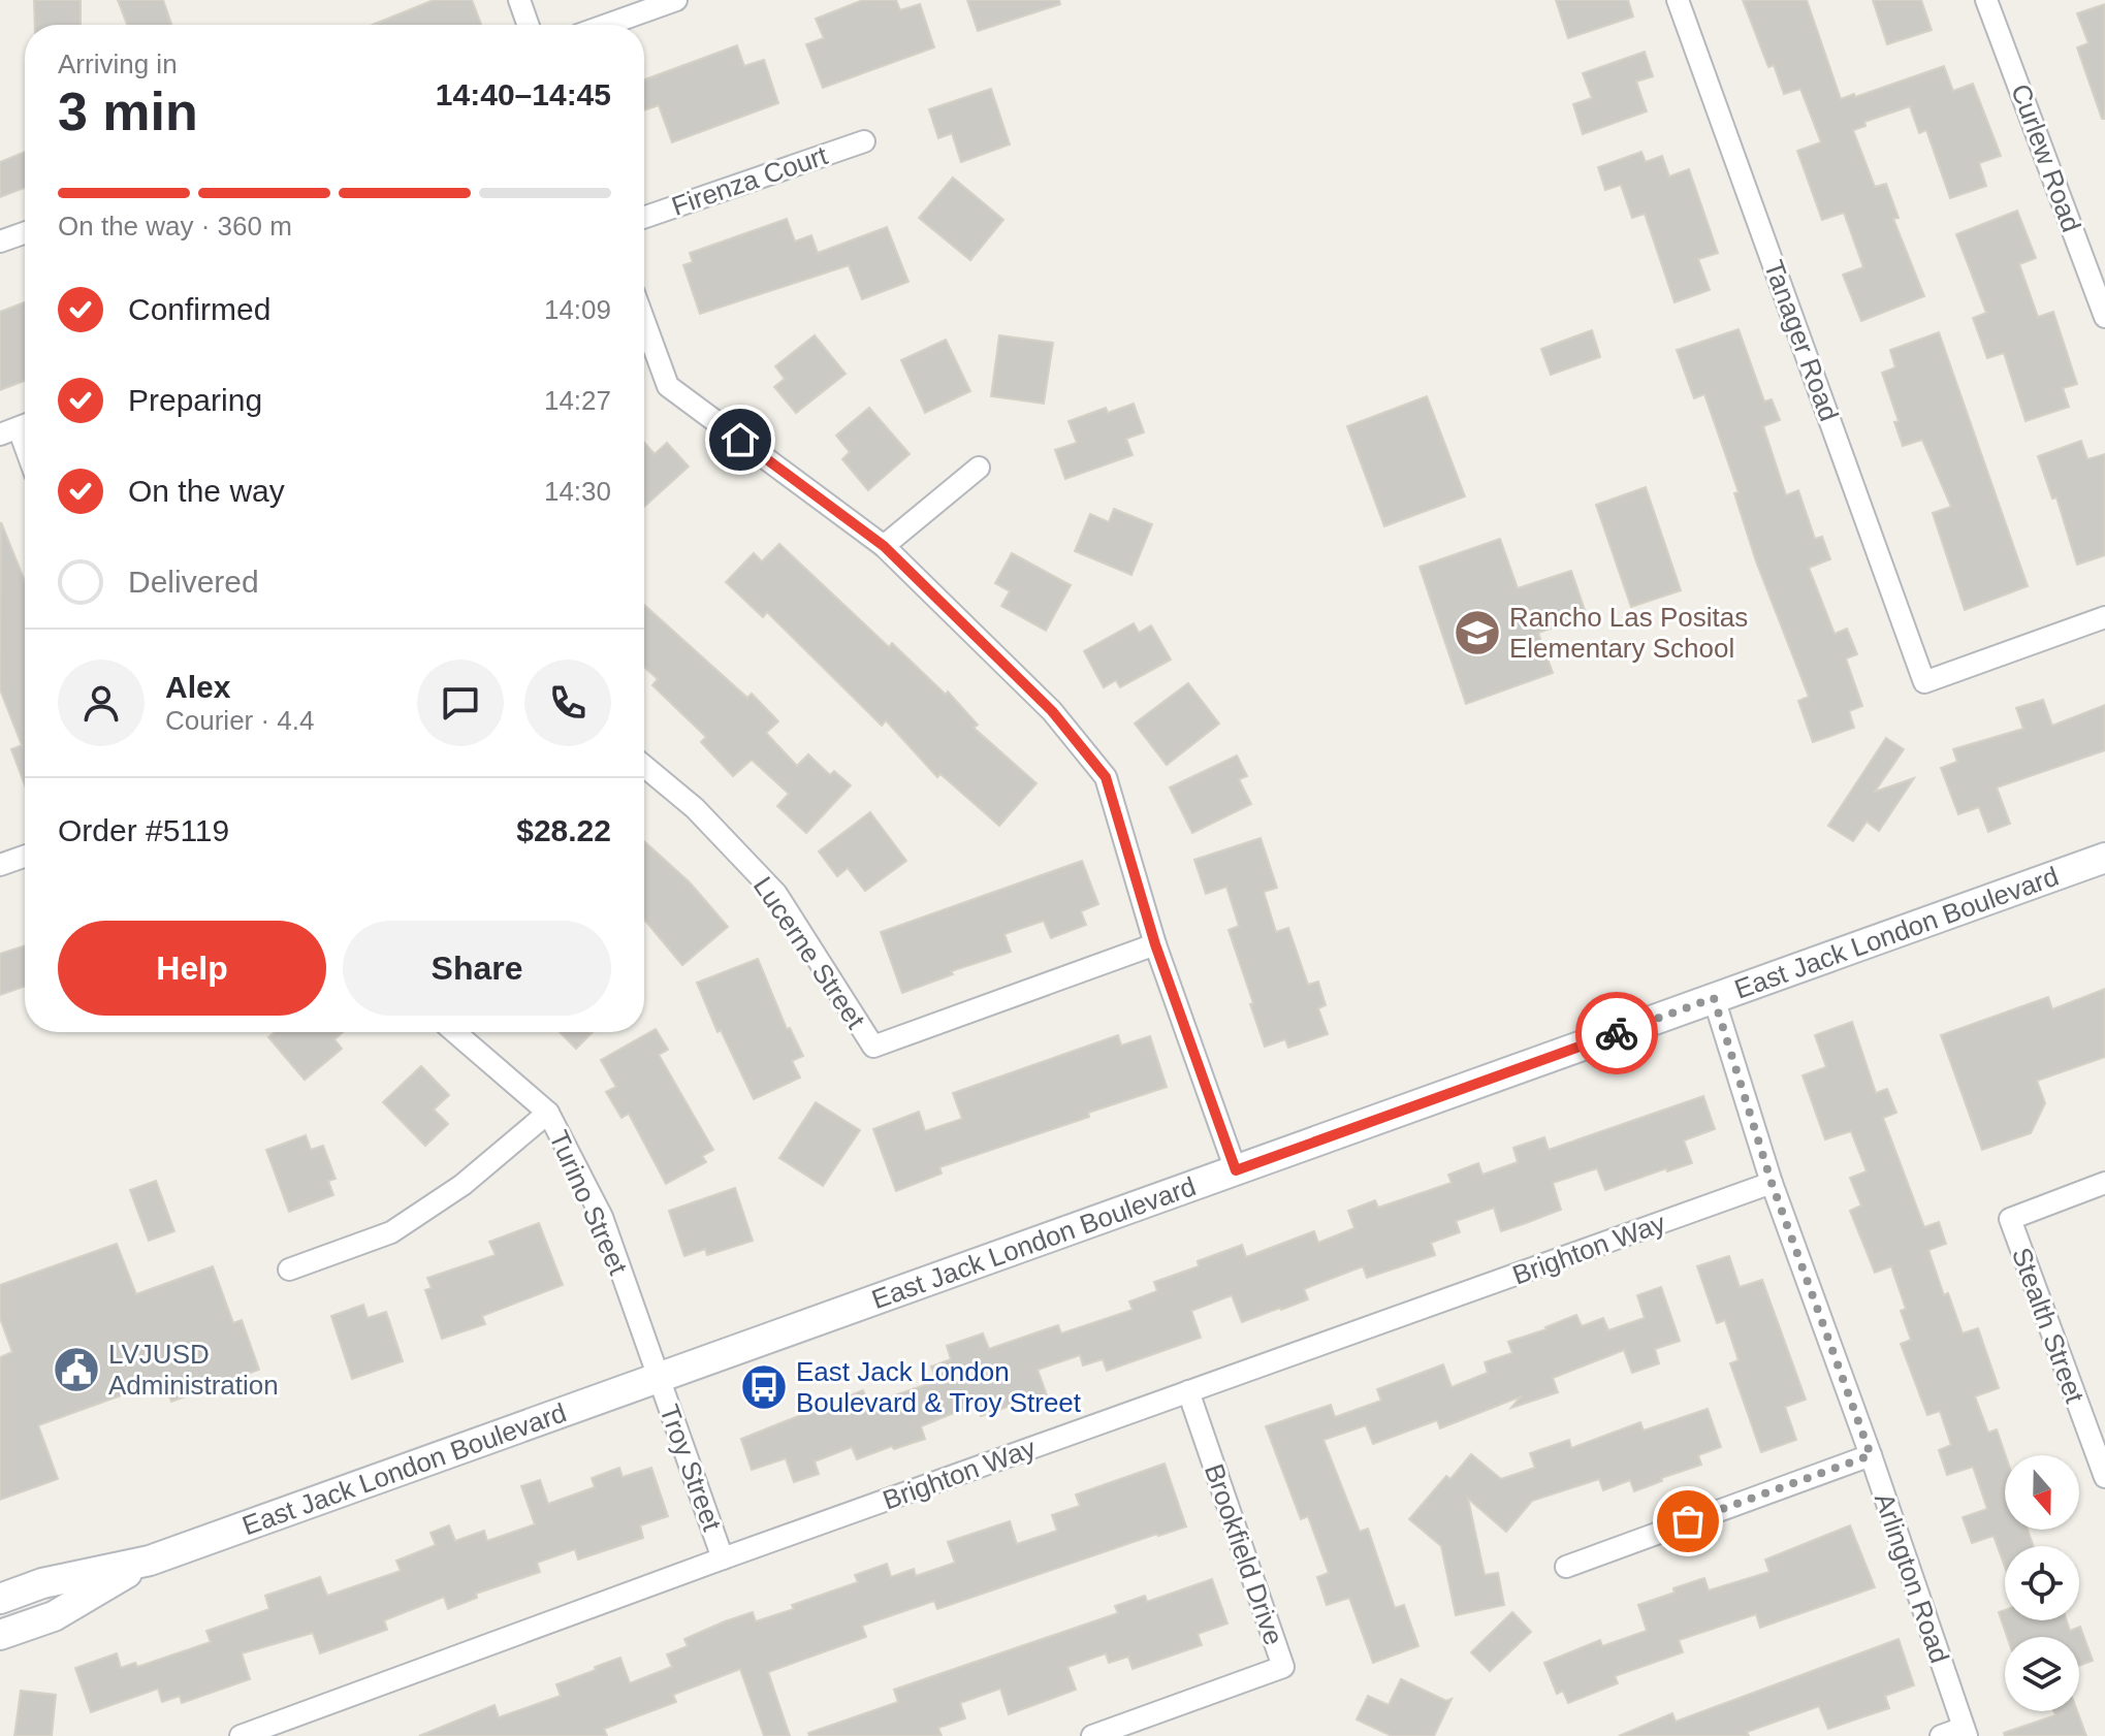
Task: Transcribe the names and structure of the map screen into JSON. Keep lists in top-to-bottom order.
{
  "streets": {
    "main road": ["East Jack London Boulevard"],
    "street": [
      "Curlew Road",
      "Firenza Court",
      "Tanager Road",
      "Lucerne Street",
      "Turino Street",
      "Brighton Way",
      "Stealth Street",
      "Troy Street",
      "Brookfield Drive",
      "Arlington Road"
    ]
  },
  "crossings": [
    ["East Jack London Boulevard", "Turino Street"],
    ["East Jack London Boulevard", "Troy Street"],
    ["East Jack London Boulevard", "Arlington Road"],
    ["Turino Street", "Troy Street"],
    ["Brighton Way", "Troy Street"],
    ["Brighton Way", "Brookfield Drive"],
    ["Brighton Way", "Arlington Road"]
  ],
  "places": {
    "school or university": ["Rancho Las Positas Elementary School"],
    "public building": ["LVJUSD Administration"],
    "bus stop": ["East Jack London Boulevard & Troy Street"]
  },
  "north": "bottom",
  "page": {
    "heading": ["3 min", "Arriving in", "14:40–14:45"],
    "panel": [
      "Alex",
      "Courier · 4.4",
      "Order #5119",
      "$28.22"
    ],
    "bar": "On the way · 360 m",
    "list": [
      ["Confirmed", "14:09"],
      ["Preparing", "14:27"],
      ["On the way", "14:30"],
      "Delivered"
    ],
    "buttons": ["Help", "Share"]
  }
}
